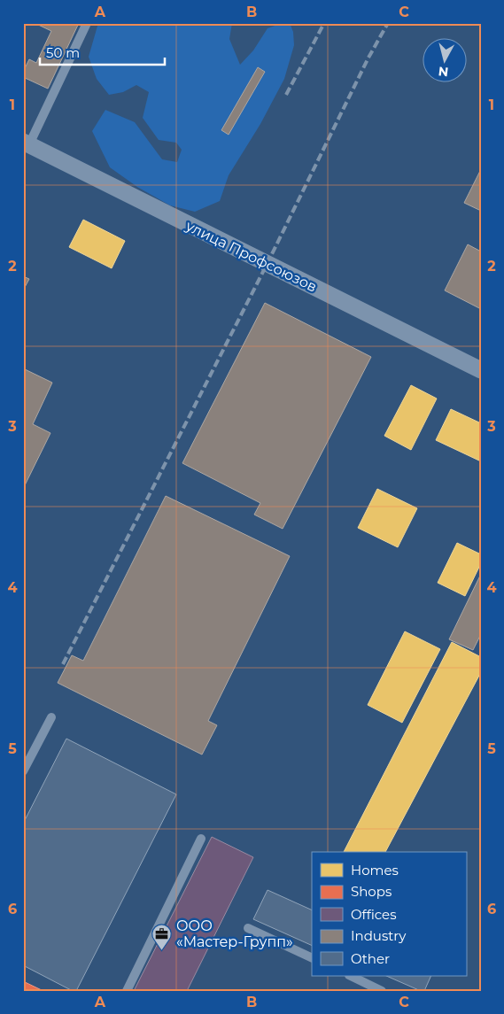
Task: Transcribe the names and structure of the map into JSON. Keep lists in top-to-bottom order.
{
  "streets": {
    "street": ["улица Профсоюзов"]
  },
  "places": {
    "office": ["ООО «Мастер-Групп»"]
  },
  "legend": [
    "Homes",
    "Shops",
    "Offices",
    "Industry",
    "Other"
  ],
  "scale_bar": "50 m",
  "north": "bottom",
  "grid": {
    "columns": ["A", "B", "C"],
    "rows": [
      "1",
      "2",
      "3",
      "4",
      "5",
      "6"
    ]
  }
}
